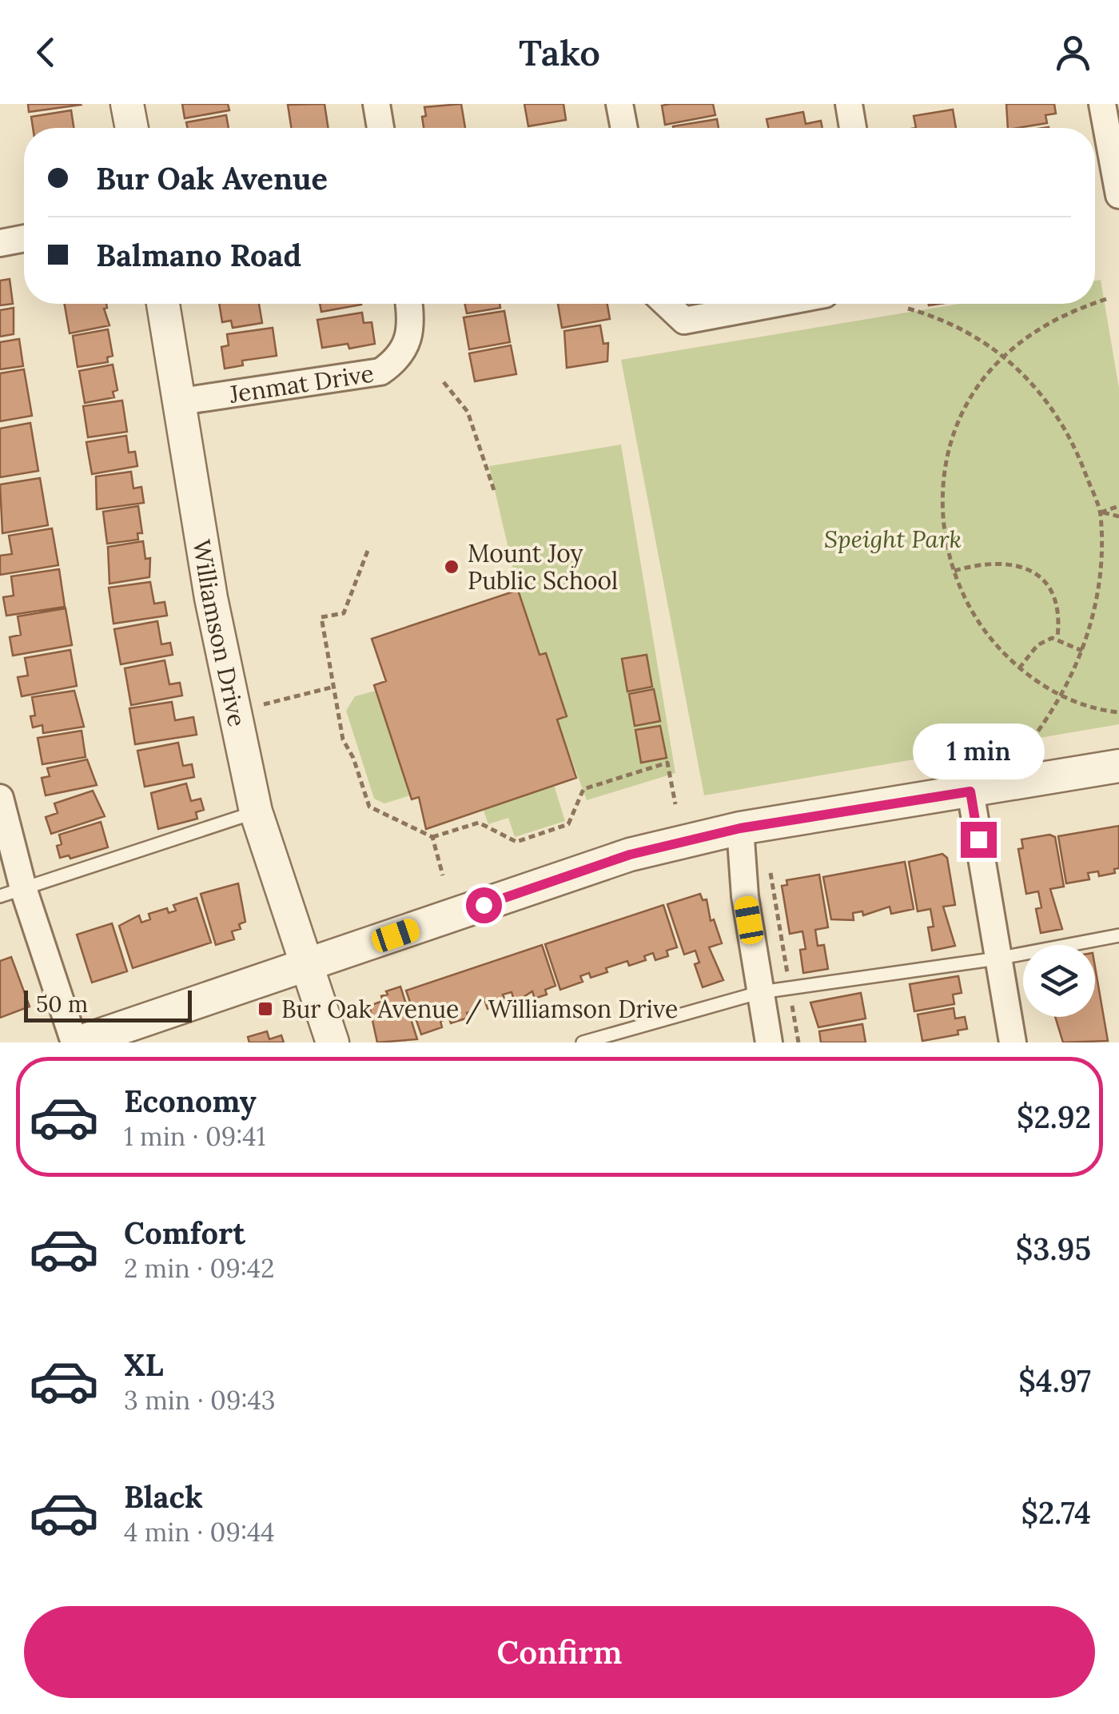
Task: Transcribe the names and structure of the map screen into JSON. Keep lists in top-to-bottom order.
{
  "streets": {
    "street": ["Jenmat Drive", "Williamson Drive"]
  },
  "crossings": [
    ["Jenmat Drive", "Williamson Drive"]
  ],
  "parks": ["Speight Park"],
  "places": {
    "other": ["Mount Joy Public School"],
    "transit": ["Bur Oak Avenue / Williamson Drive"]
  },
  "scale_bar": "50 m",
  "page": {
    "header": "Tako",
    "banner": ["Bur Oak Avenue", "Balmano Road"],
    "bubble": "1 min",
    "scale": "50 m",
    "list": [
      {
        "name": "Economy",
        "note": "1 min · 09:41",
        "value": "$2.92"
      },
      {
        "name": "Comfort",
        "note": "2 min · 09:42",
        "value": "$3.95"
      },
      {
        "name": "XL",
        "note": "3 min · 09:43",
        "value": "$4.97"
      },
      {
        "name": "Black",
        "note": "4 min · 09:44",
        "value": "$2.74"
      }
    ],
    "buttons": "Confirm"
  }
}
